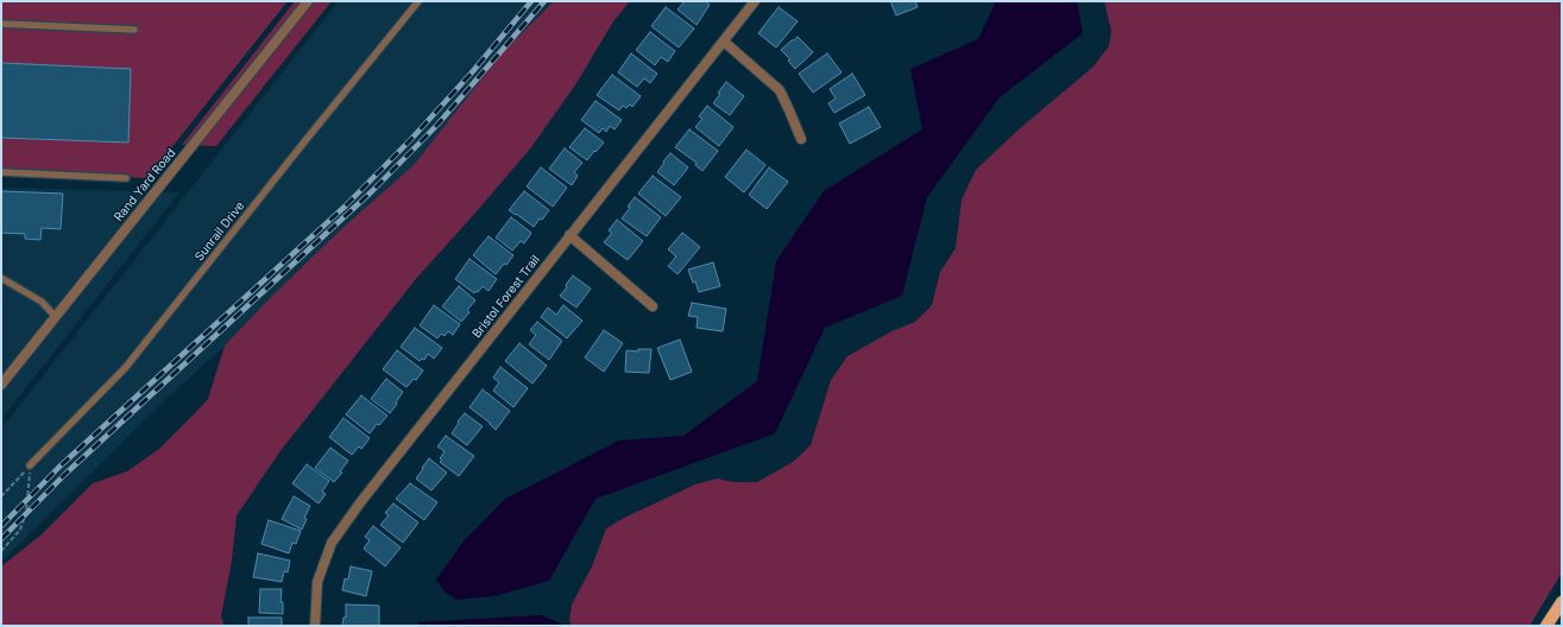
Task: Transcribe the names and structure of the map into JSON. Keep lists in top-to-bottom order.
{
  "streets": {
    "street": ["Rand Yard Road", "Bristol Forest Trail"],
    "lane": ["Sunrail Drive"]
  }
}
